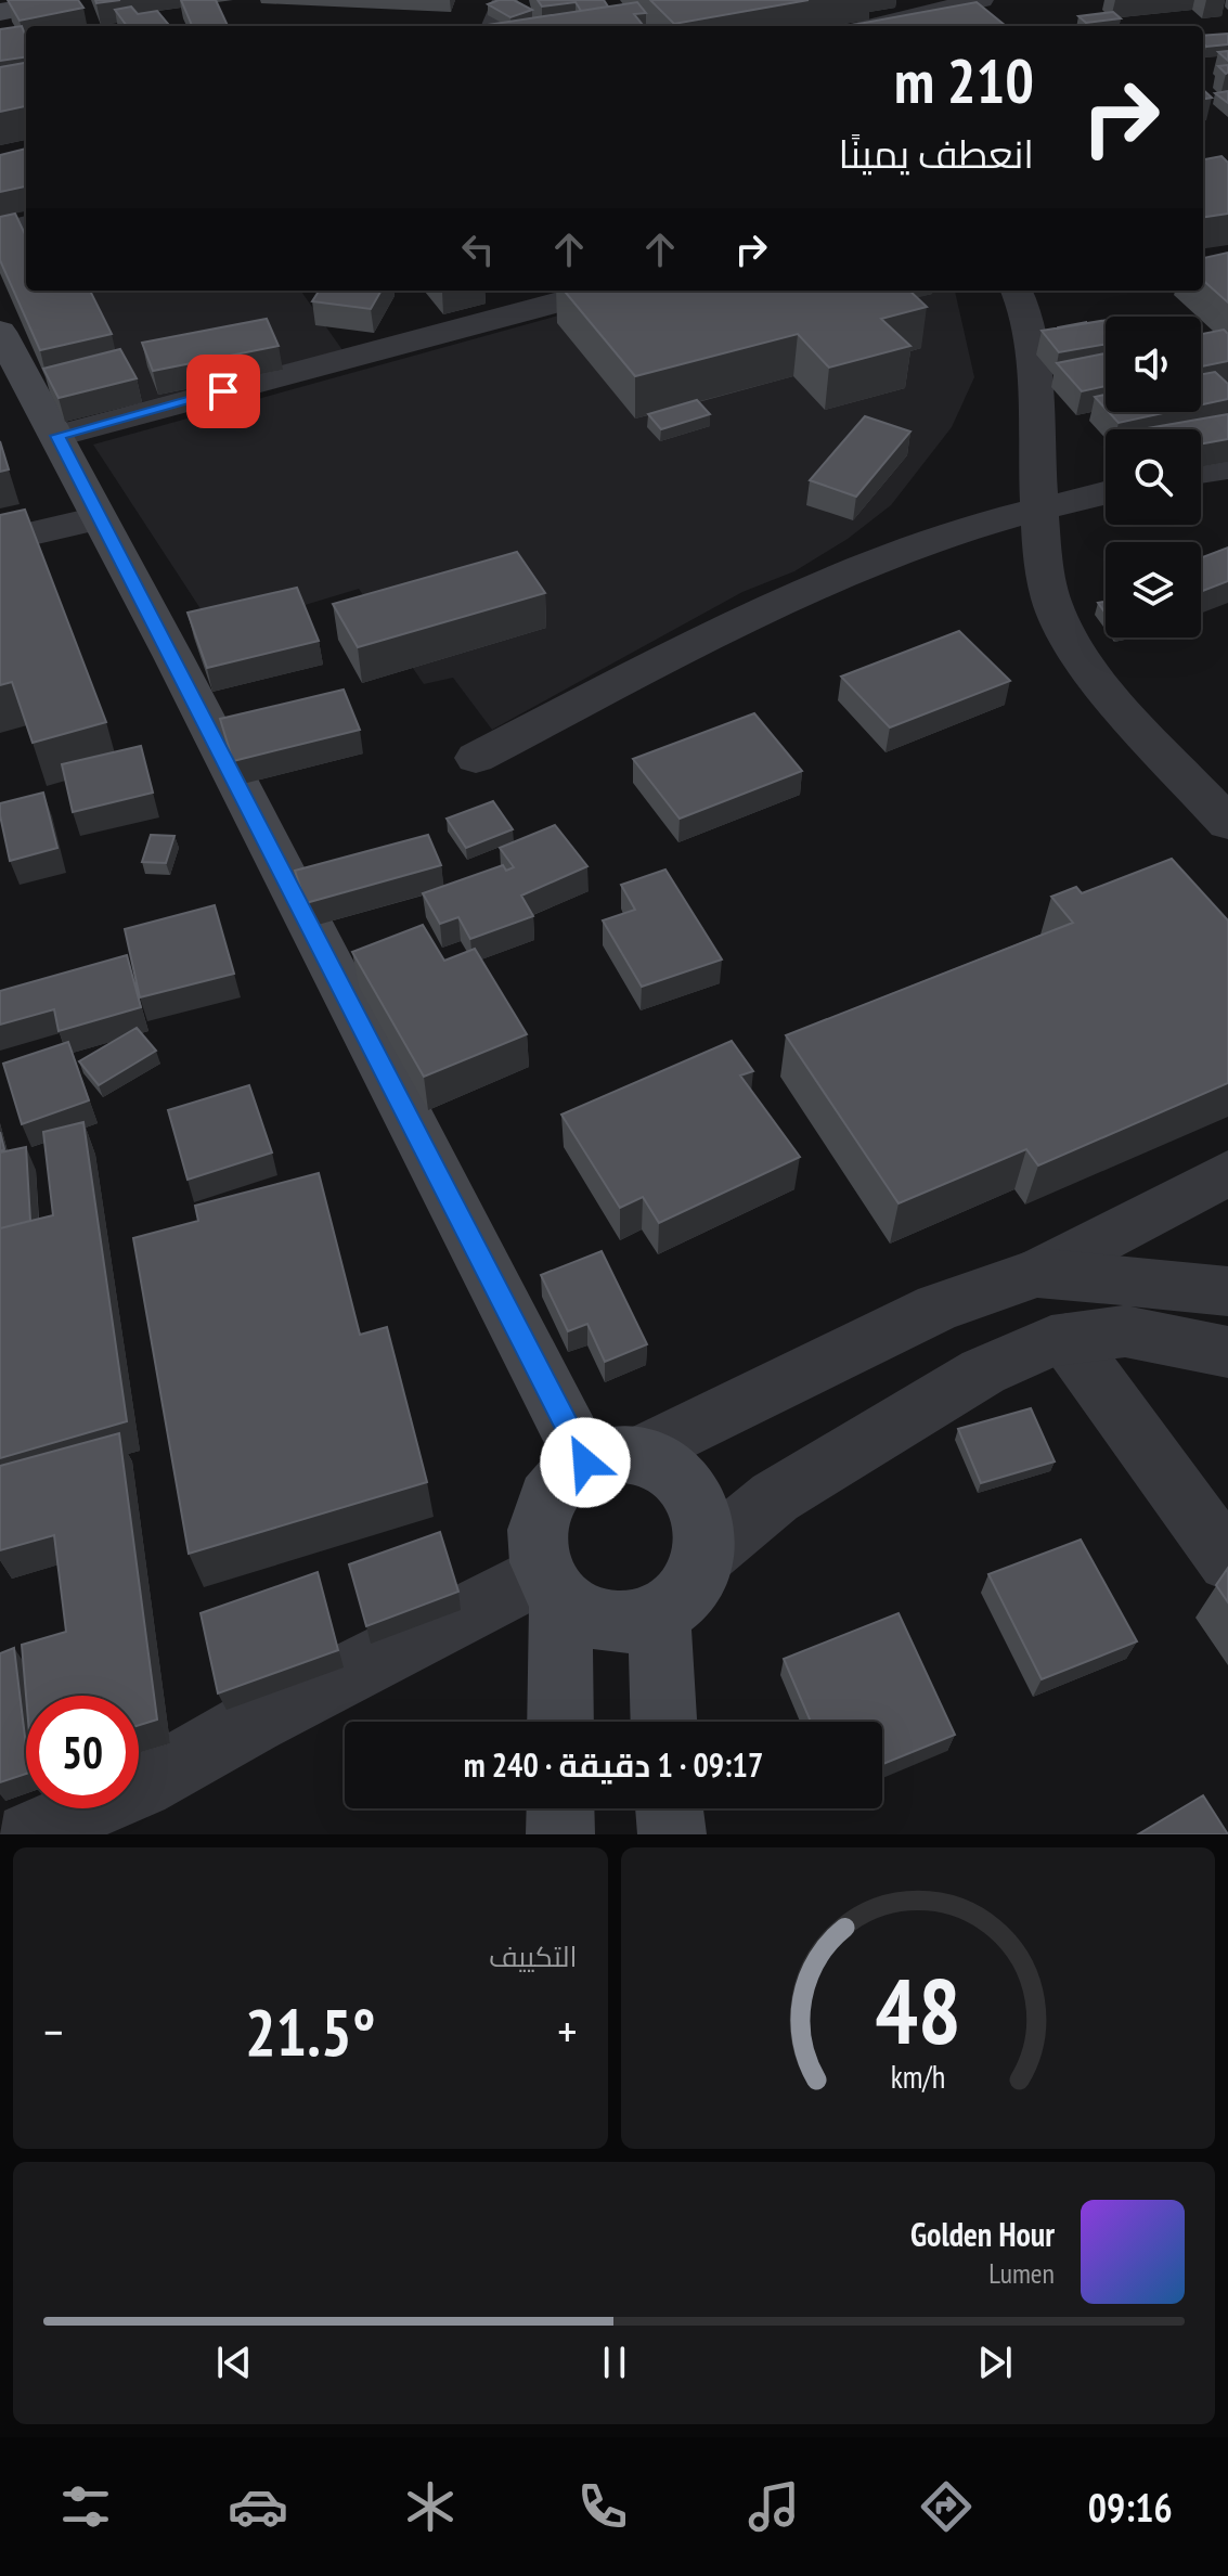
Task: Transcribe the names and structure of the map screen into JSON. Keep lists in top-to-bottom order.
{
  "page": {
    "turn": ["210 m", "انعطف يمينًا"],
    "limit": "50",
    "trip": "09:17 · 1 دقيقة · 240 m",
    "tile": "التكييف",
    "heat": ["−", "21.5°", "+"],
    "song": ["Golden Hour", "Lumen"],
    "tabs": "09:16",
    "gauge": ["48", "km/h"]
  }
}
